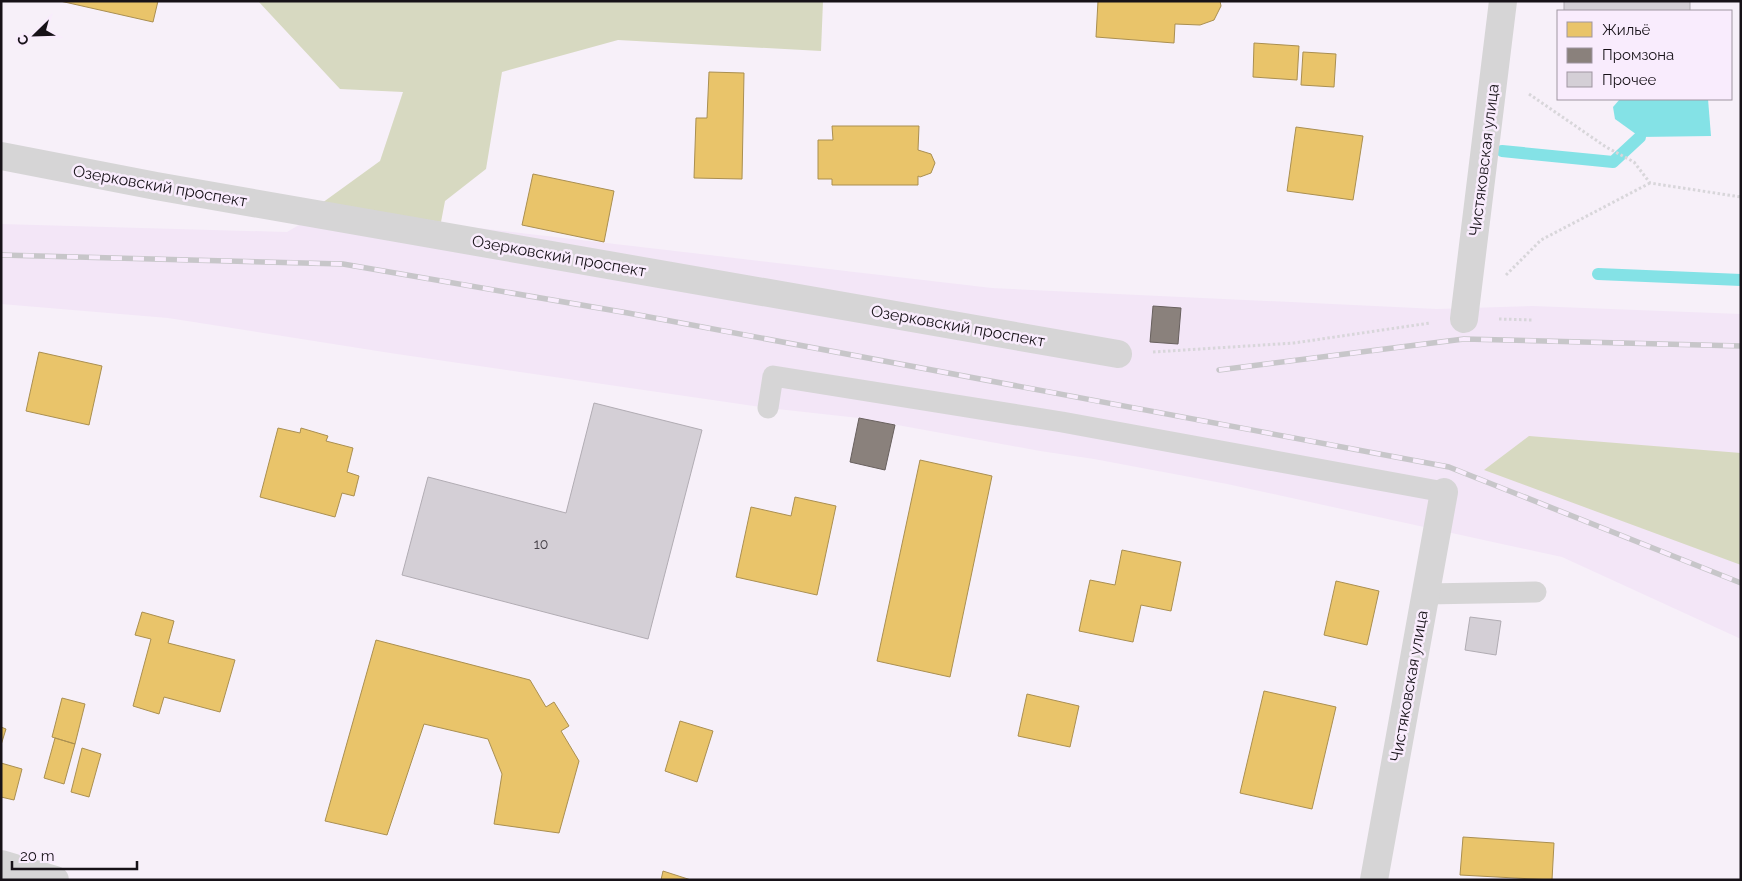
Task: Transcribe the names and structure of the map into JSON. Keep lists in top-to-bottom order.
{
  "streets": {
    "street": ["Чистяковская улица", "Озерковский проспект"]
  },
  "house_numbers": ["10"],
  "legend": ["Жильё", "Промзона", "Прочее"],
  "scale_bar": "20 m",
  "north": "bottom left"
}
